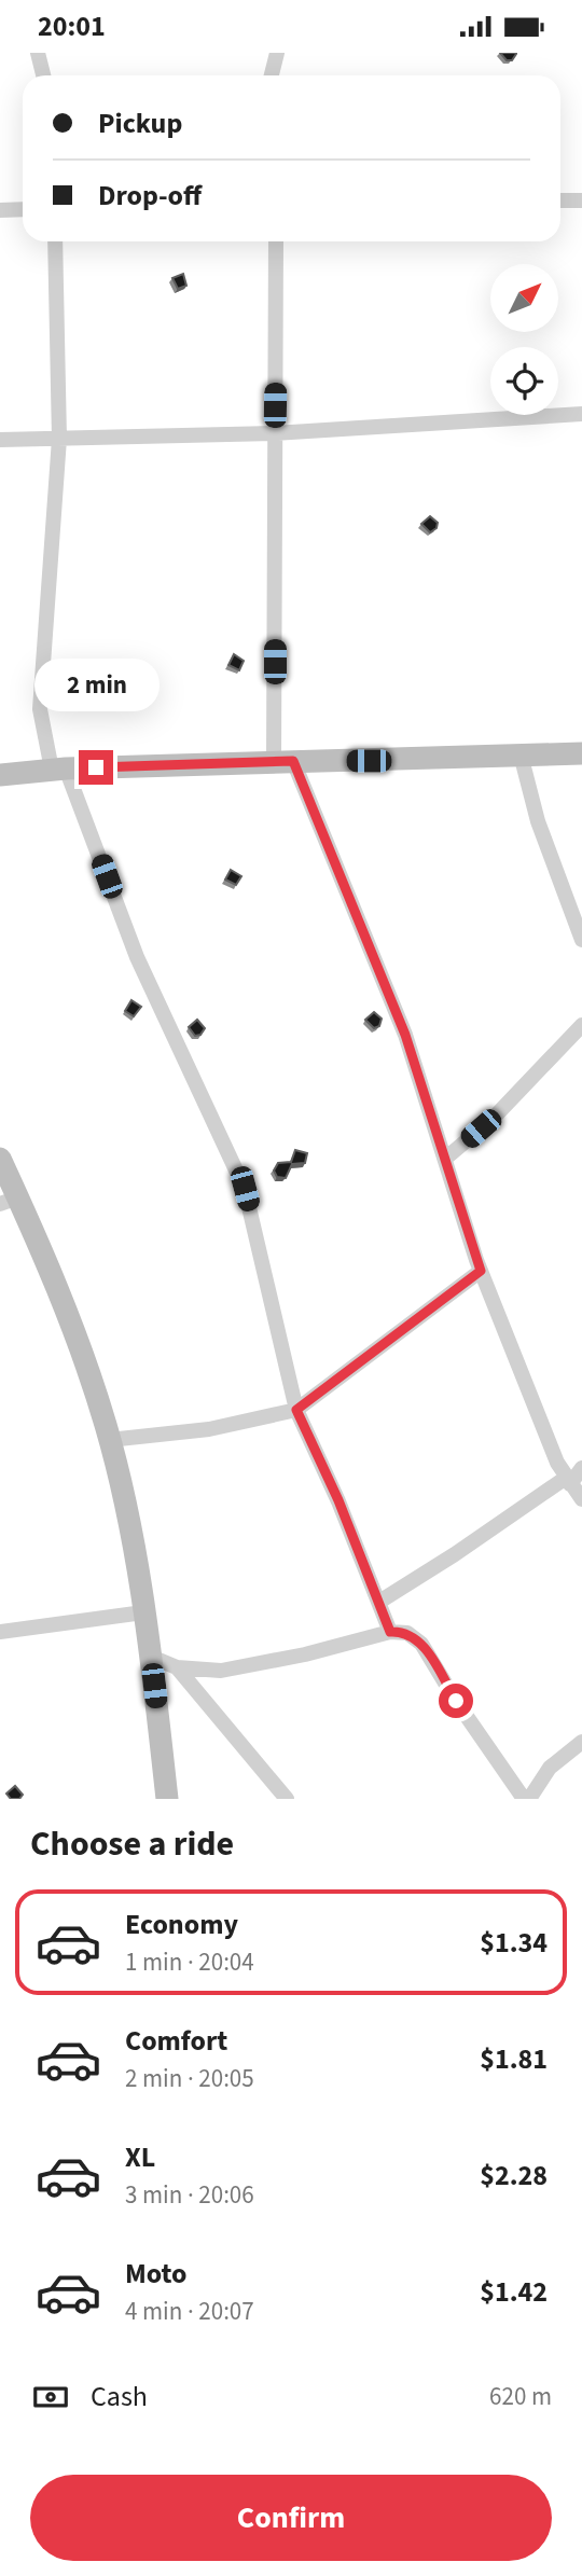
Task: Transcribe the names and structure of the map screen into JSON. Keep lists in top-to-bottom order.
{
  "north": "top right",
  "page": {
    "status": "20:01",
    "banner": ["Pickup", "Drop-off"],
    "bubble": "2 min",
    "heading": "Choose a ride",
    "list": [
      {
        "name": "Economy",
        "note": "1 min · 20:04",
        "value": "$1.34"
      },
      {
        "name": "Comfort",
        "note": "2 min · 20:05",
        "value": "$1.81"
      },
      {
        "name": "XL",
        "note": "3 min · 20:06",
        "value": "$2.28"
      },
      {
        "name": "Moto",
        "note": "4 min · 20:07",
        "value": "$1.42"
      }
    ],
    "pay": ["Cash", "620 m"],
    "buttons": "Confirm"
  }
}
